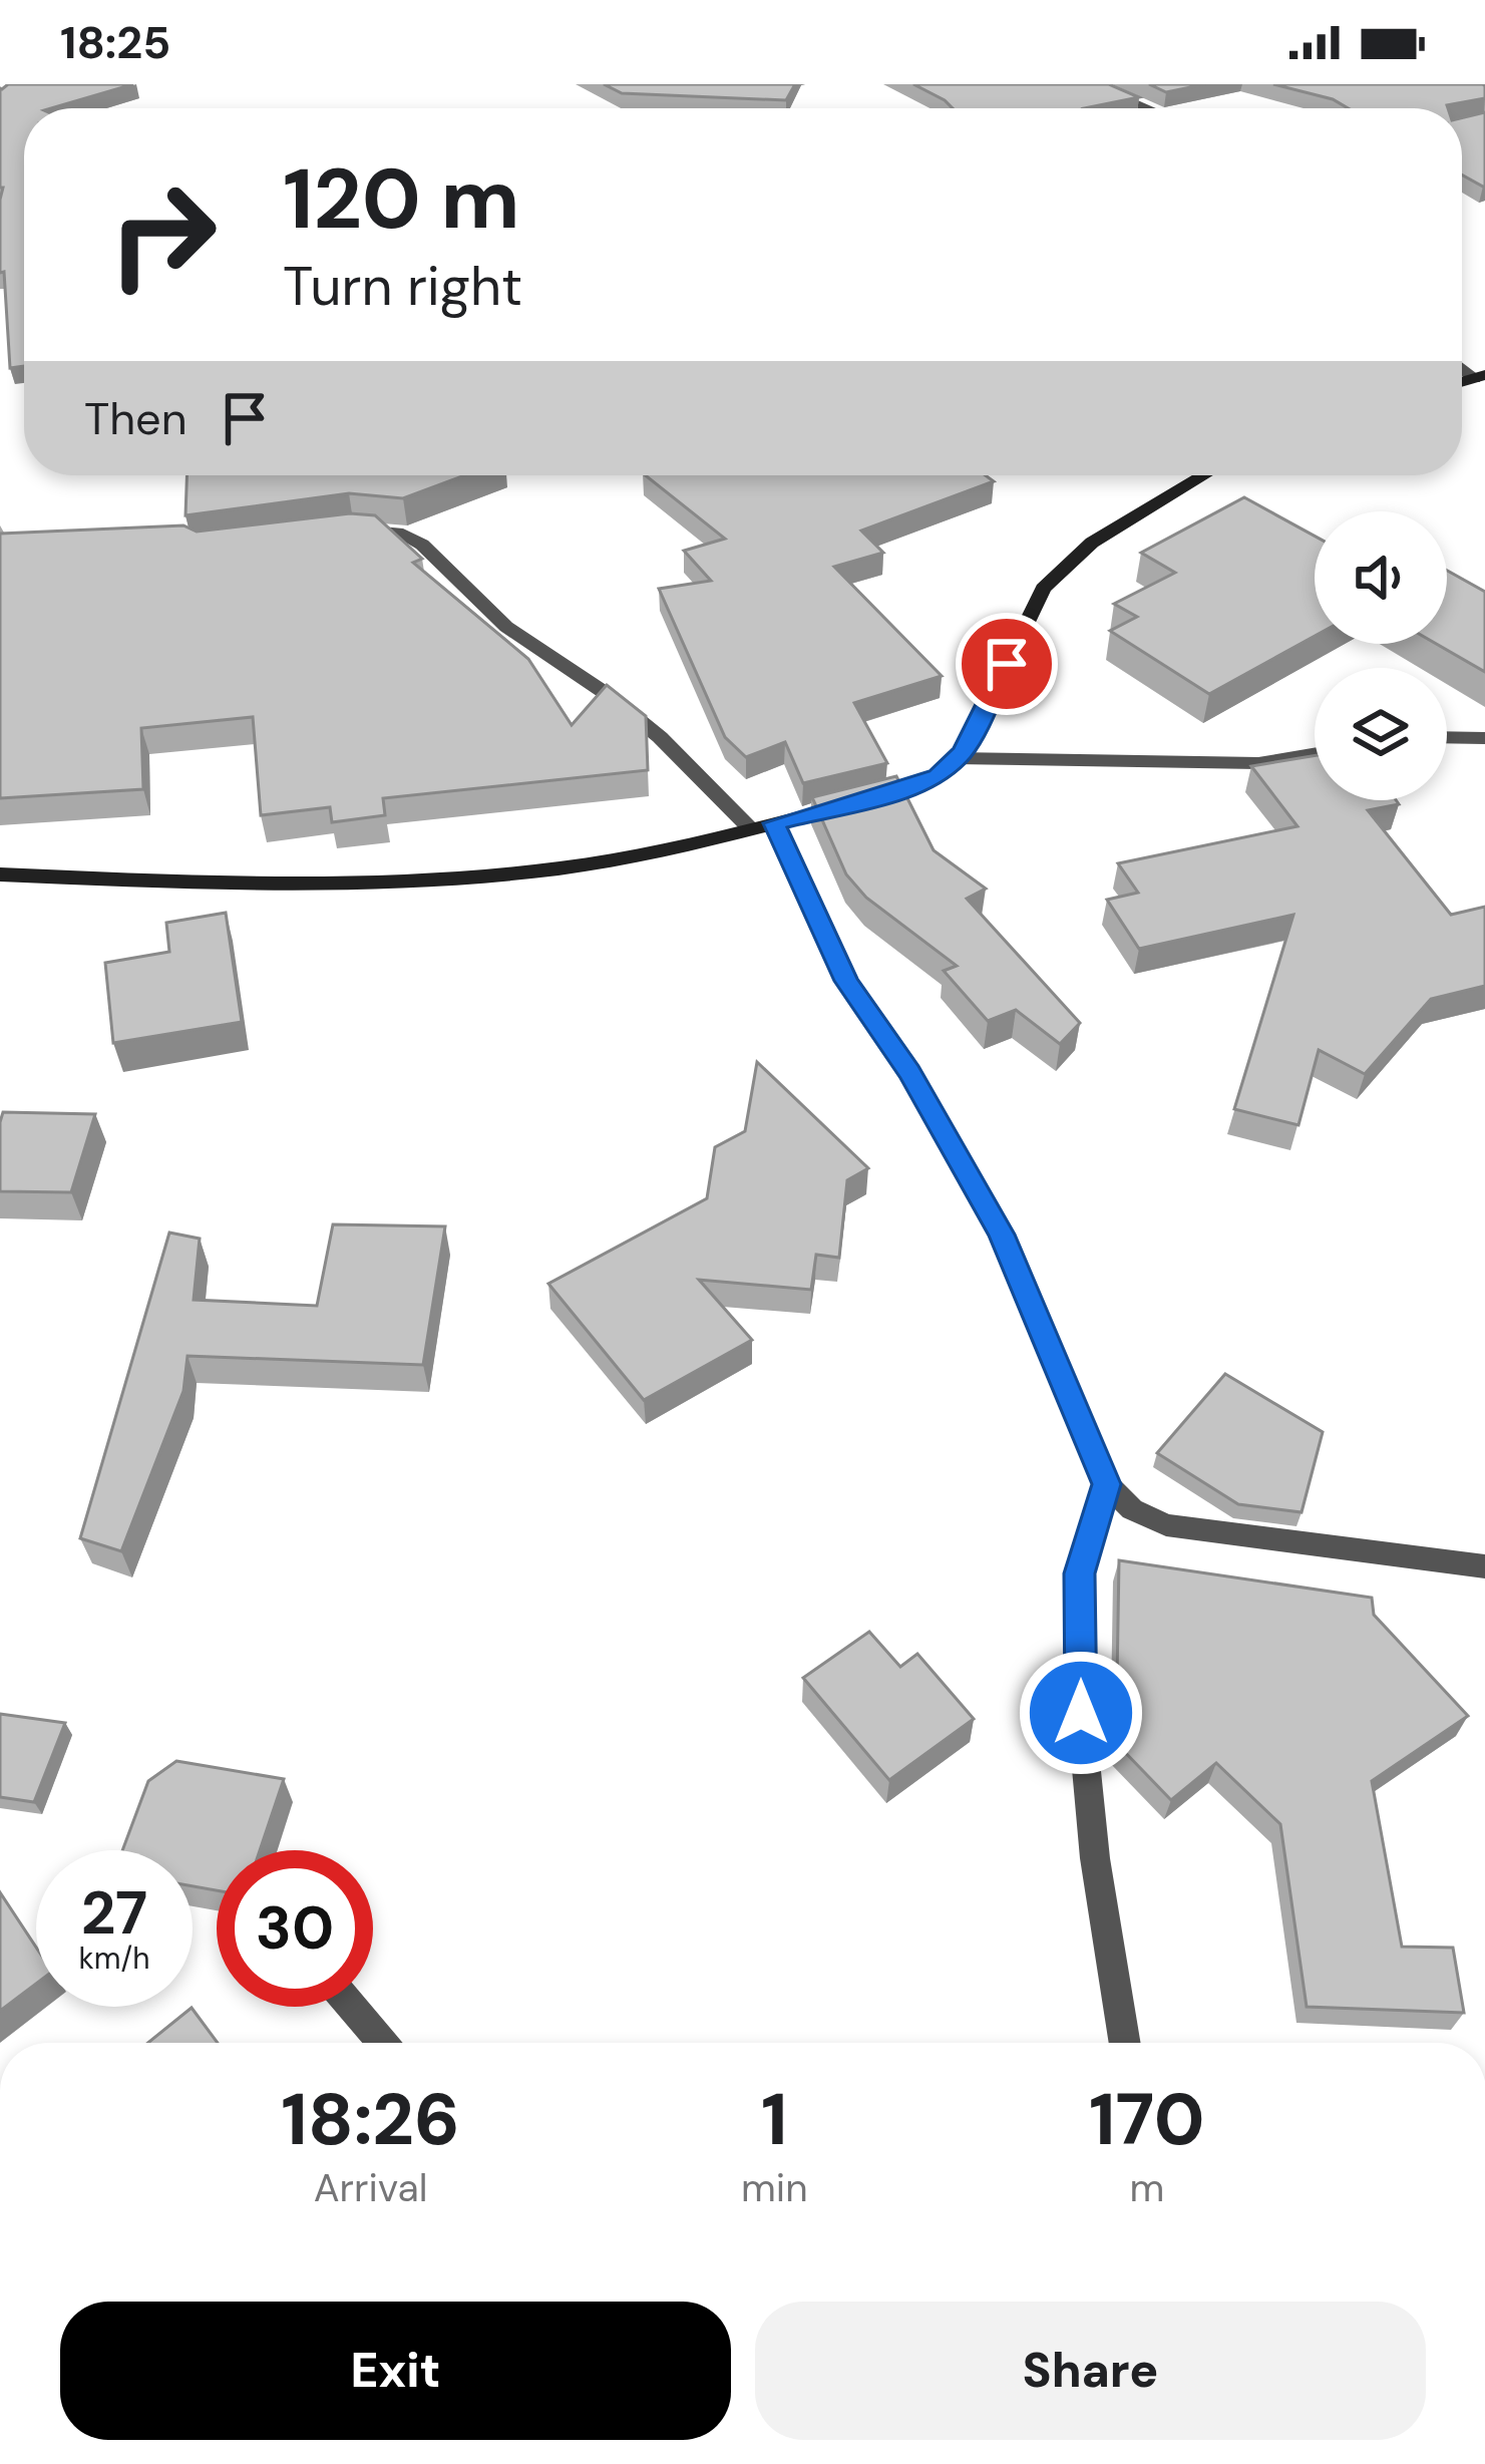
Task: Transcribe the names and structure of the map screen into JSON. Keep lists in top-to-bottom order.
{
  "page": {
    "status": "18:25",
    "turn": ["120 m", "Turn right"],
    "then": "Then",
    "speed": "27 km/h",
    "limit": "30",
    "eta": [
      "18:26",
      "Arrival",
      "1",
      "min",
      "170",
      "m"
    ],
    "buttons": ["Exit", "Share"]
  }
}
